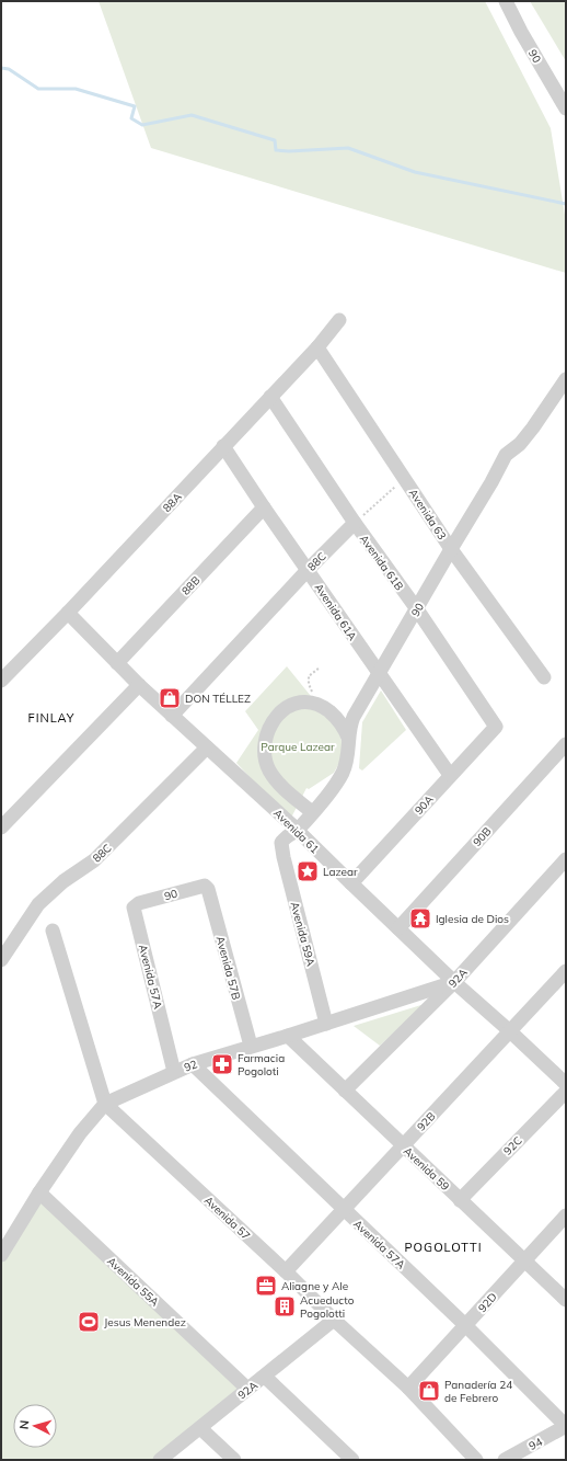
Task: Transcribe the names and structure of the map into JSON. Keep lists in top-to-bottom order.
{
  "streets": {
    "street": [
      "90",
      "88A",
      "Avenida 63",
      "88C",
      "Avenida 61B",
      "88B",
      "Avenida 61A",
      "90A",
      "Avenida 61",
      "90B",
      "Avenida 59A",
      "Avenida 57B",
      "Avenida 57A",
      "92A",
      "92",
      "92B",
      "92C",
      "Avenida 59",
      "Avenida 57",
      "Avenida 55A",
      "92D",
      "94"
    ]
  },
  "crossings": [
    ["90", "Avenida 63"],
    ["90", "Avenida 61B"],
    ["90", "Avenida 61A"],
    ["90", "Avenida 61"],
    ["90", "Avenida 59A"],
    ["90", "Avenida 57B"],
    ["90", "Avenida 57A"],
    ["88A", "Avenida 63"],
    ["88A", "Avenida 61B"],
    ["88A", "Avenida 61A"],
    ["88A", "Avenida 61"],
    ["88C", "Avenida 61B"],
    ["88C", "Avenida 61A"],
    ["88C", "Avenida 61"],
    ["Avenida 61B", "90A"],
    ["88B", "Avenida 61A"],
    ["88B", "Avenida 61"],
    ["Avenida 61A", "90A"],
    ["90A", "Avenida 61"],
    ["Avenida 61", "90B"],
    ["Avenida 61", "92A"],
    ["Avenida 61", "92"],
    ["Avenida 61", "92B"],
    ["Avenida 59A", "92"],
    ["Avenida 57B", "92"],
    ["Avenida 57A", "92"],
    ["Avenida 57A", "92B"],
    ["Avenida 57A", "92D"],
    ["Avenida 57A", "94"],
    ["92A", "92"],
    ["92A", "Avenida 59"],
    ["92A", "Avenida 57"],
    ["92A", "Avenida 55A"],
    ["92", "Avenida 59"],
    ["92", "Avenida 57"],
    ["92", "Avenida 55A"],
    ["92B", "Avenida 59"],
    ["92B", "Avenida 57"],
    ["92C", "Avenida 59"],
    ["Avenida 59", "92D"],
    ["Avenida 57", "92D"]
  ],
  "districts": ["FINLAY", "POGOLOTTI"],
  "parks": ["Parque Lazear"],
  "places": {
    "shop": ["DON TÉLLEZ", "Panadería 24 de Febrero"],
    "place": ["Lazear"],
    "temple": ["Iglesia de Dios"],
    "pharmacy": ["Farmacia Pogoloti"],
    "office": ["Aliagne y Ale"],
    "building": ["Acueducto Pogolotti"],
    "sports": ["Jesus Menendez"]
  },
  "north": "left"
}
